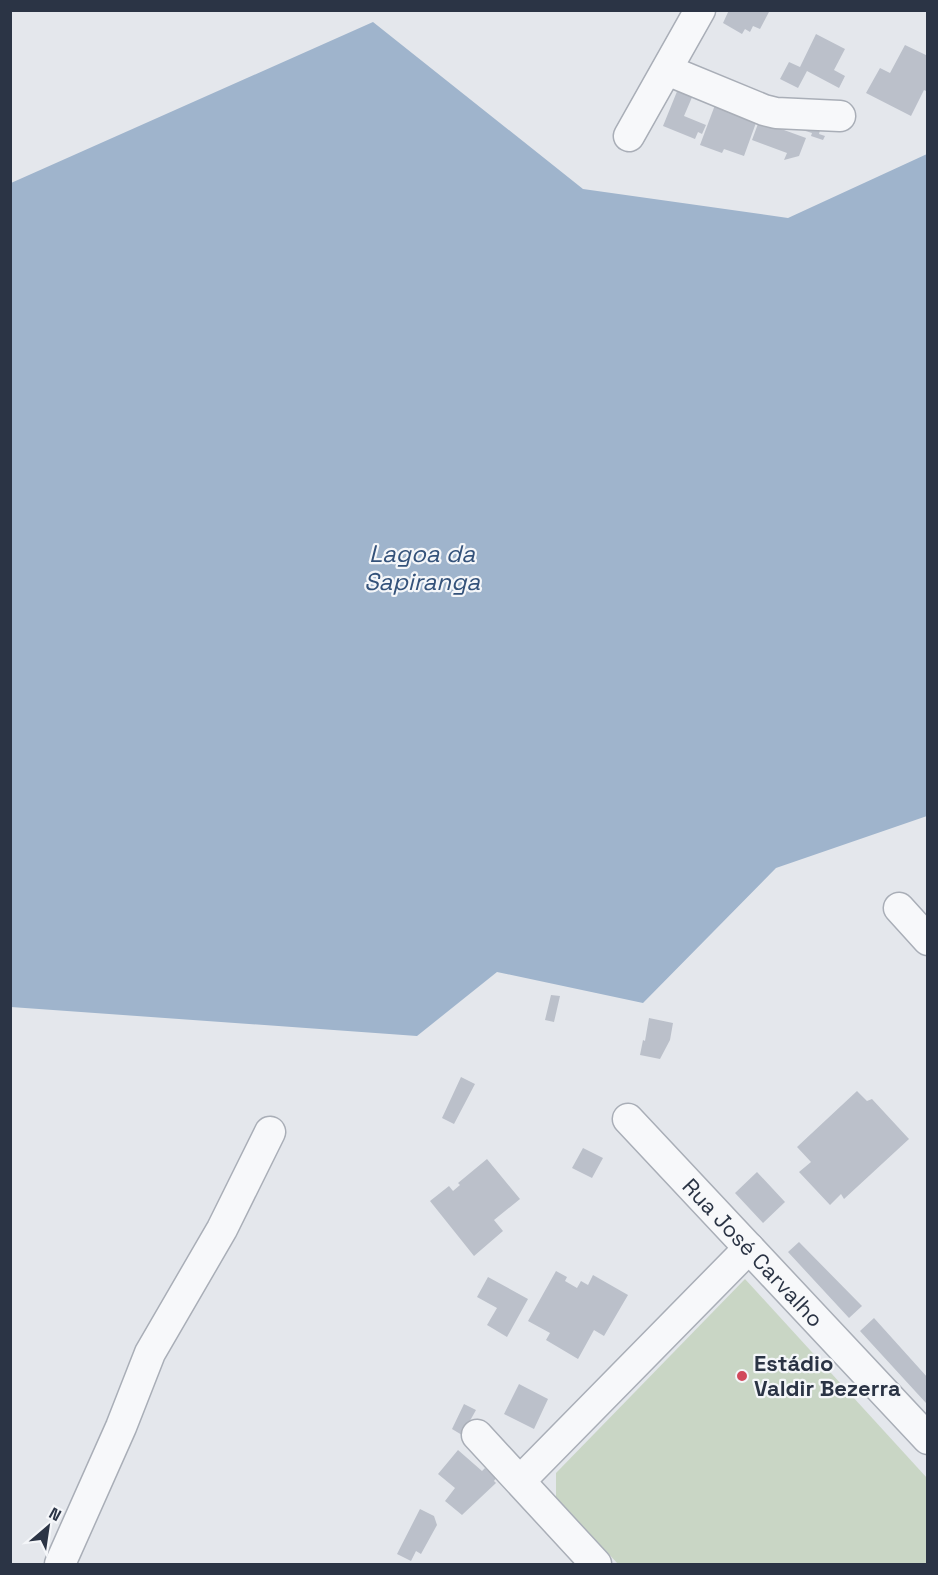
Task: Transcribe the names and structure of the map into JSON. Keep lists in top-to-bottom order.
{
  "streets": {
    "street": ["Rua José Carvalho"]
  },
  "water": ["Lagoa da Sapiranga"],
  "places": ["Estádio Valdir Bezerra"],
  "north": "top right"
}
